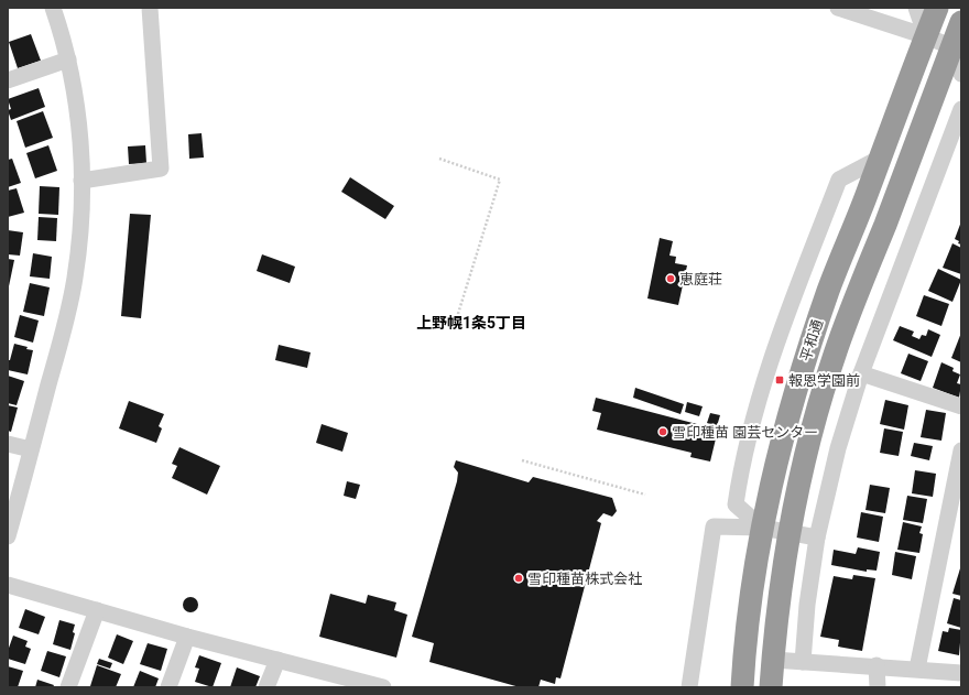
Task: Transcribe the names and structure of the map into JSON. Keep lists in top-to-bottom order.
{
  "streets": {
    "highway": ["平和通"]
  },
  "districts": ["上野幌1条5丁目"],
  "places": {
    "other": ["恵庭荘", "雪印種苗 園芸センター", "雪印種苗株式会社"],
    "transit": ["報恩学園前"]
  }
}
